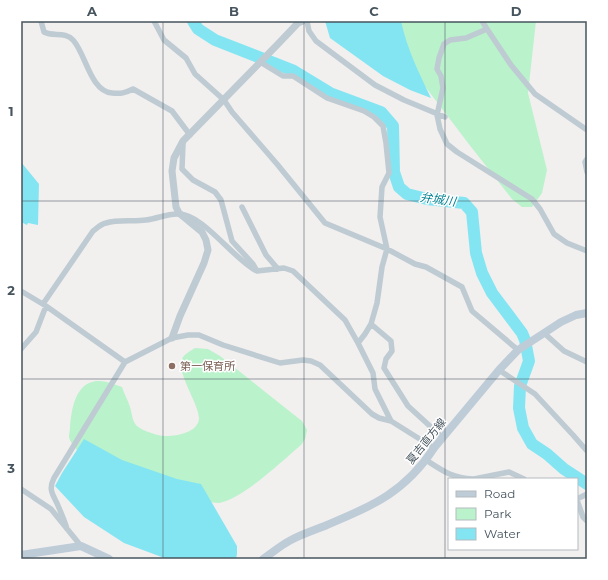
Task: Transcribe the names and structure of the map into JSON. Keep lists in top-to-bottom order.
{
  "streets": {
    "main road": ["夏吉直方線"]
  },
  "water": ["弁城川"],
  "places": ["第一保育所"],
  "legend": ["Road", "Park", "Water"],
  "grid": {
    "columns": [
      "A",
      "B",
      "C",
      "D"
    ],
    "rows": ["1", "2", "3"]
  }
}
